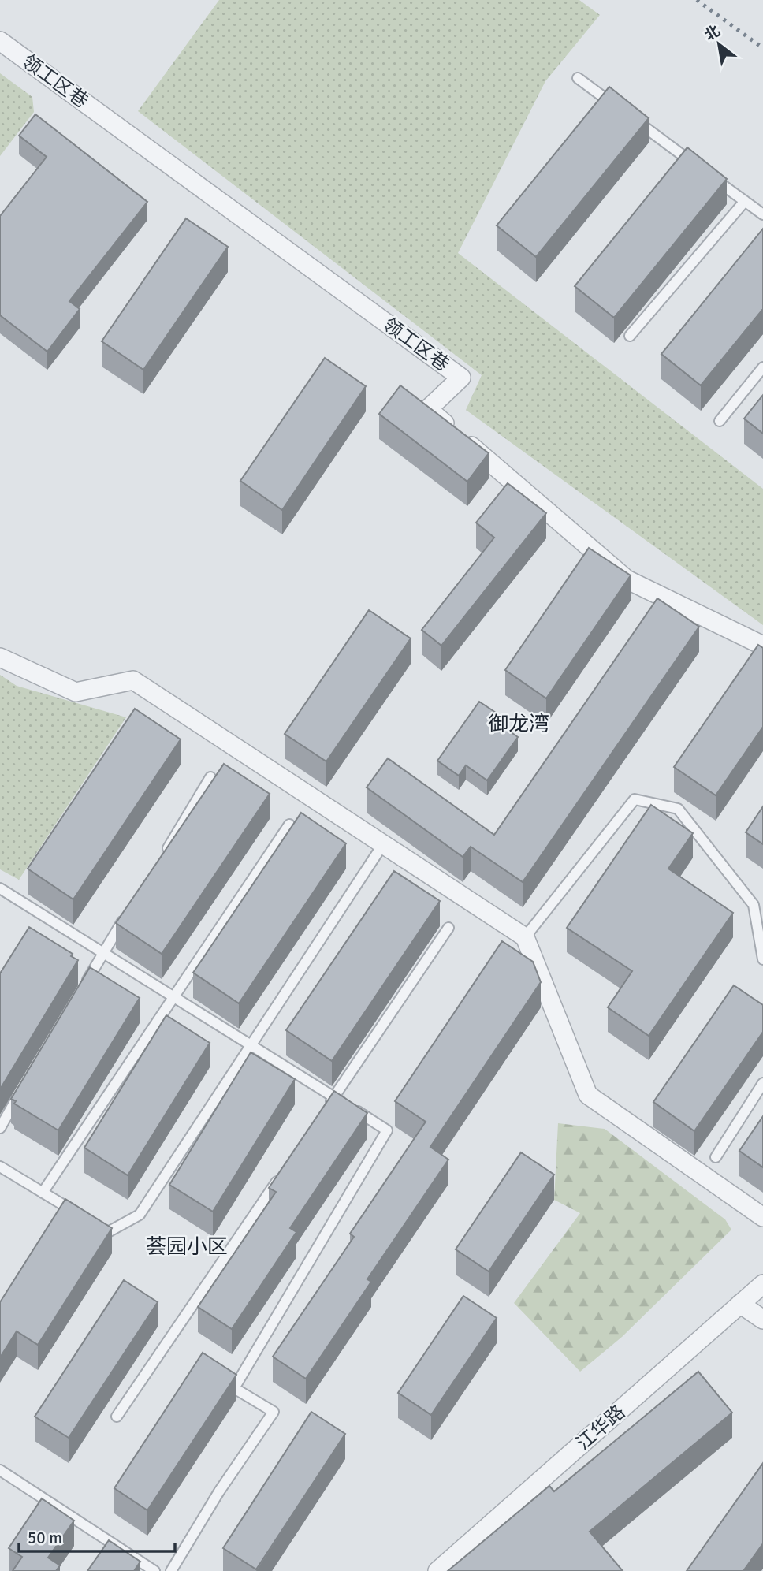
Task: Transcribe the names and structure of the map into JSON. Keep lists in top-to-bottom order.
{
  "streets": {
    "street": ["领工区巷", "江华路"]
  },
  "districts": ["御龙湾", "荟园小区"],
  "scale_bar": "50 m",
  "north": "top left"
}
